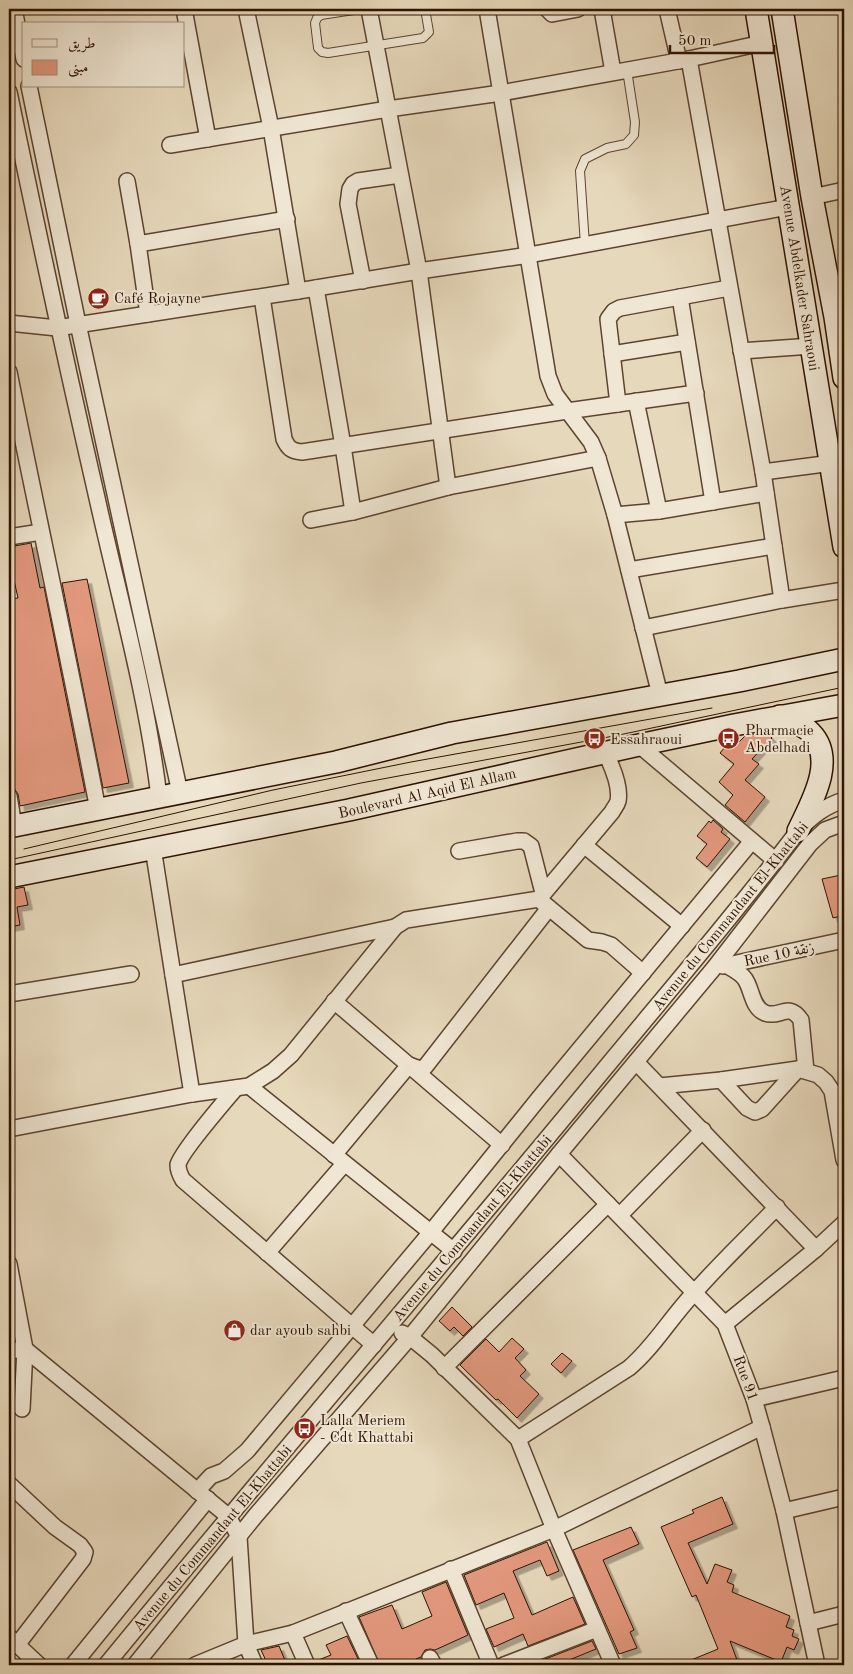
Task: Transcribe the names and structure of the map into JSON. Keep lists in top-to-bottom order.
{
  "streets": {
    "main road": ["Avenue Abdelkader Sahraoui", "Boulevard Al Aqid El Allam"],
    "street": ["Avenue du Commandant El-Khattabi", "Rue 10 زنقة", "Rue 91"]
  },
  "crossings": [
    ["Avenue du Commandant El-Khattabi", "Rue 10 زنقة"],
    ["Avenue du Commandant El-Khattabi", "Rue 91"]
  ],
  "places": {
    "cafe": ["Café Rojayne"],
    "bus stop": ["Essahraoui", "Pharmacie Abdelhadi", "Lalla Meriem - Cdt Khattabi"],
    "shop": ["dar ayoub sahbi"]
  },
  "legend": ["طريق", "مبنى"],
  "scale_bar": "50 m"
}
